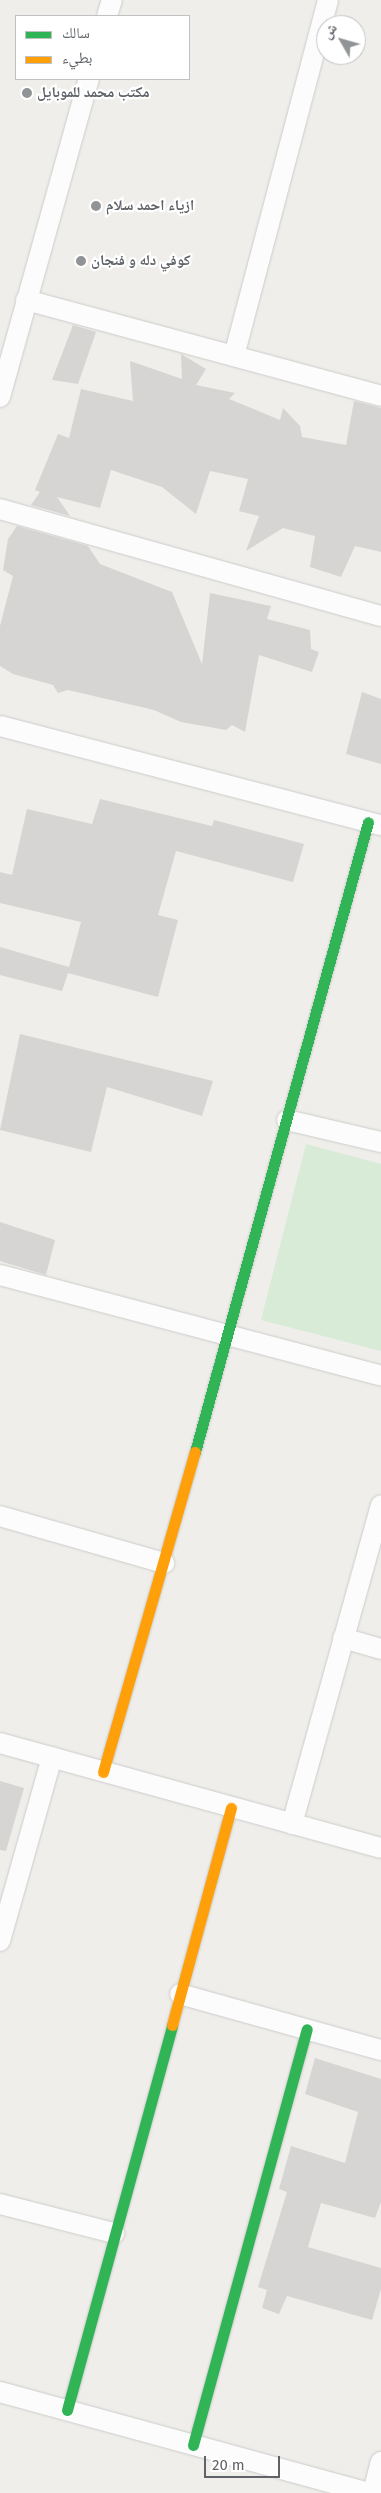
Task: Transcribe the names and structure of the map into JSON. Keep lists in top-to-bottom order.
{
  "places": ["مكتب محمد للموبايل", "ازياء احمد سلام", "كوفي دله و فنجان"],
  "legend": ["سالك", "بطيء"],
  "scale_bar": "20 m",
  "north": "top left"
}
